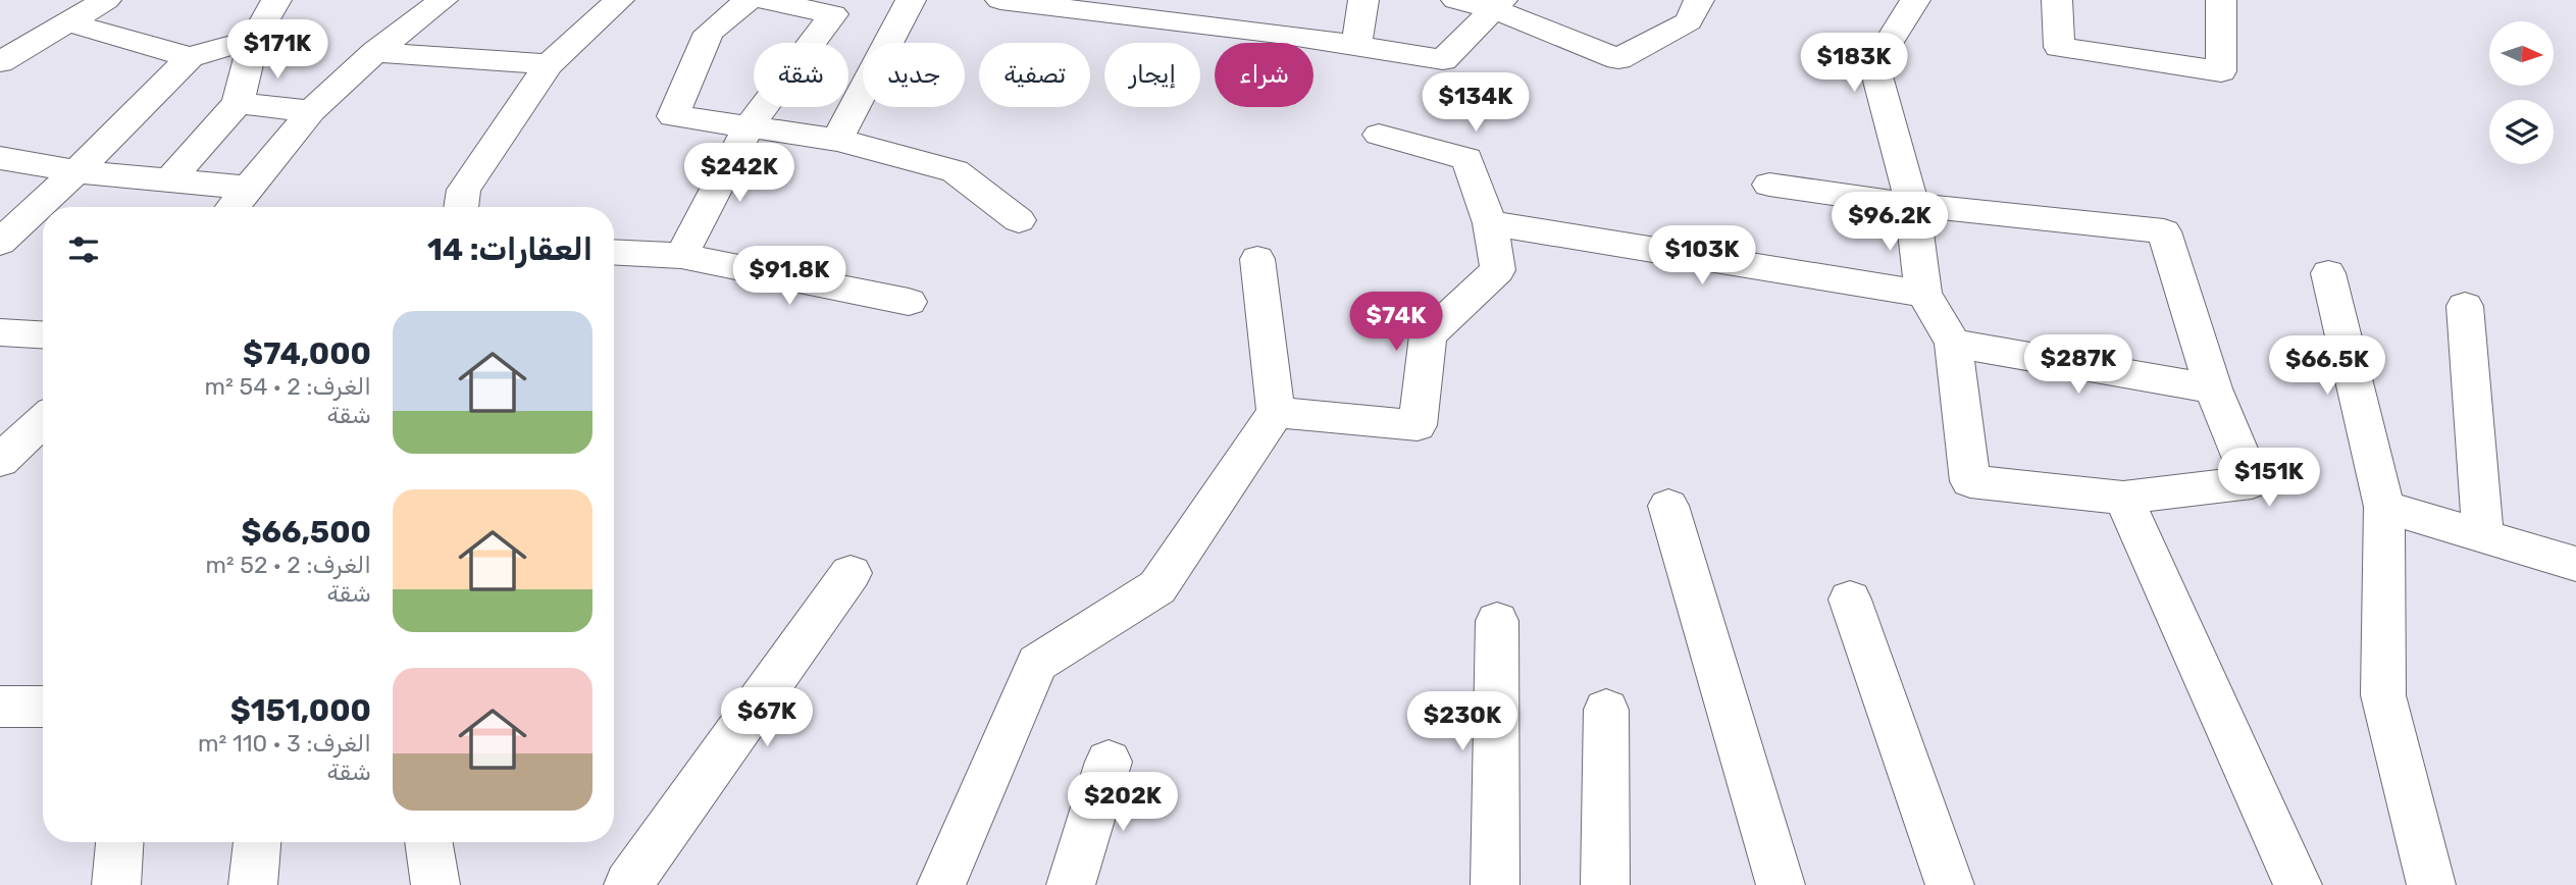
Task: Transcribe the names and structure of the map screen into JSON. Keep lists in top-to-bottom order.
{
  "north": "right",
  "page": {
    "price": [
      "$171K",
      "$183K",
      "$134K",
      "$242K",
      "$96.2K",
      "$103K",
      "$91.8K",
      "$74K",
      "$287K",
      "$66.5K",
      "$151K",
      "$67K",
      "$230K",
      "$202K"
    ],
    "chip": [
      "شراء",
      "إيجار",
      "تصفية",
      "جديد",
      "شقة"
    ],
    "heading": "العقارات: 14",
    "list": [
      {
        "name": "$74,000",
        "note": "الغرف: 2 · 54 m² · شقة"
      },
      {
        "name": "$66,500",
        "note": "الغرف: 2 · 52 m² · شقة"
      },
      {
        "name": "$151,000",
        "note": "الغرف: 3 · 110 m² · شقة"
      }
    ]
  }
}
